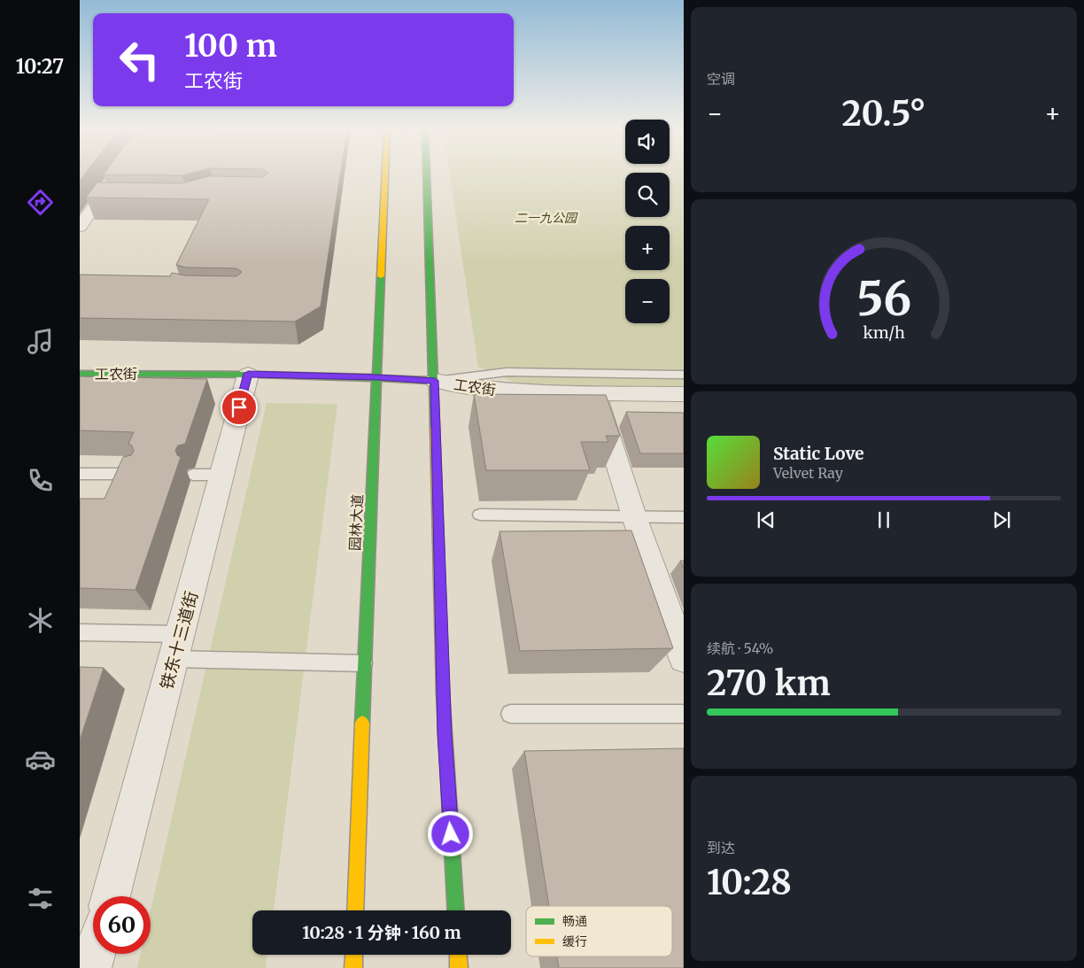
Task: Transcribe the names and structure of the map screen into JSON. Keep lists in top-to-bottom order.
{
  "streets": {
    "main road": ["工农街", "园林大道"],
    "street": ["铁东十三道街"]
  },
  "crossings": [
    ["工农街", "园林大道"],
    ["工农街", "铁东十三道街"]
  ],
  "parks": ["二一九公园"],
  "legend": ["畅通", "缓行"],
  "page": {
    "tabs": "10:27",
    "tile": [
      "空调",
      ["续航 · 54%", "270 km"],
      ["到达", "10:28"]
    ],
    "turn": ["100 m", "工农街"],
    "heat": ["−", "20.5°", "+"],
    "map_buttons": ["+", "−"],
    "song": ["Static Love", "Velvet Ray"],
    "limit": "60",
    "trip": "10:28 · 1 分钟 · 160 m",
    "gauge": ["56", "km/h"]
  }
}
